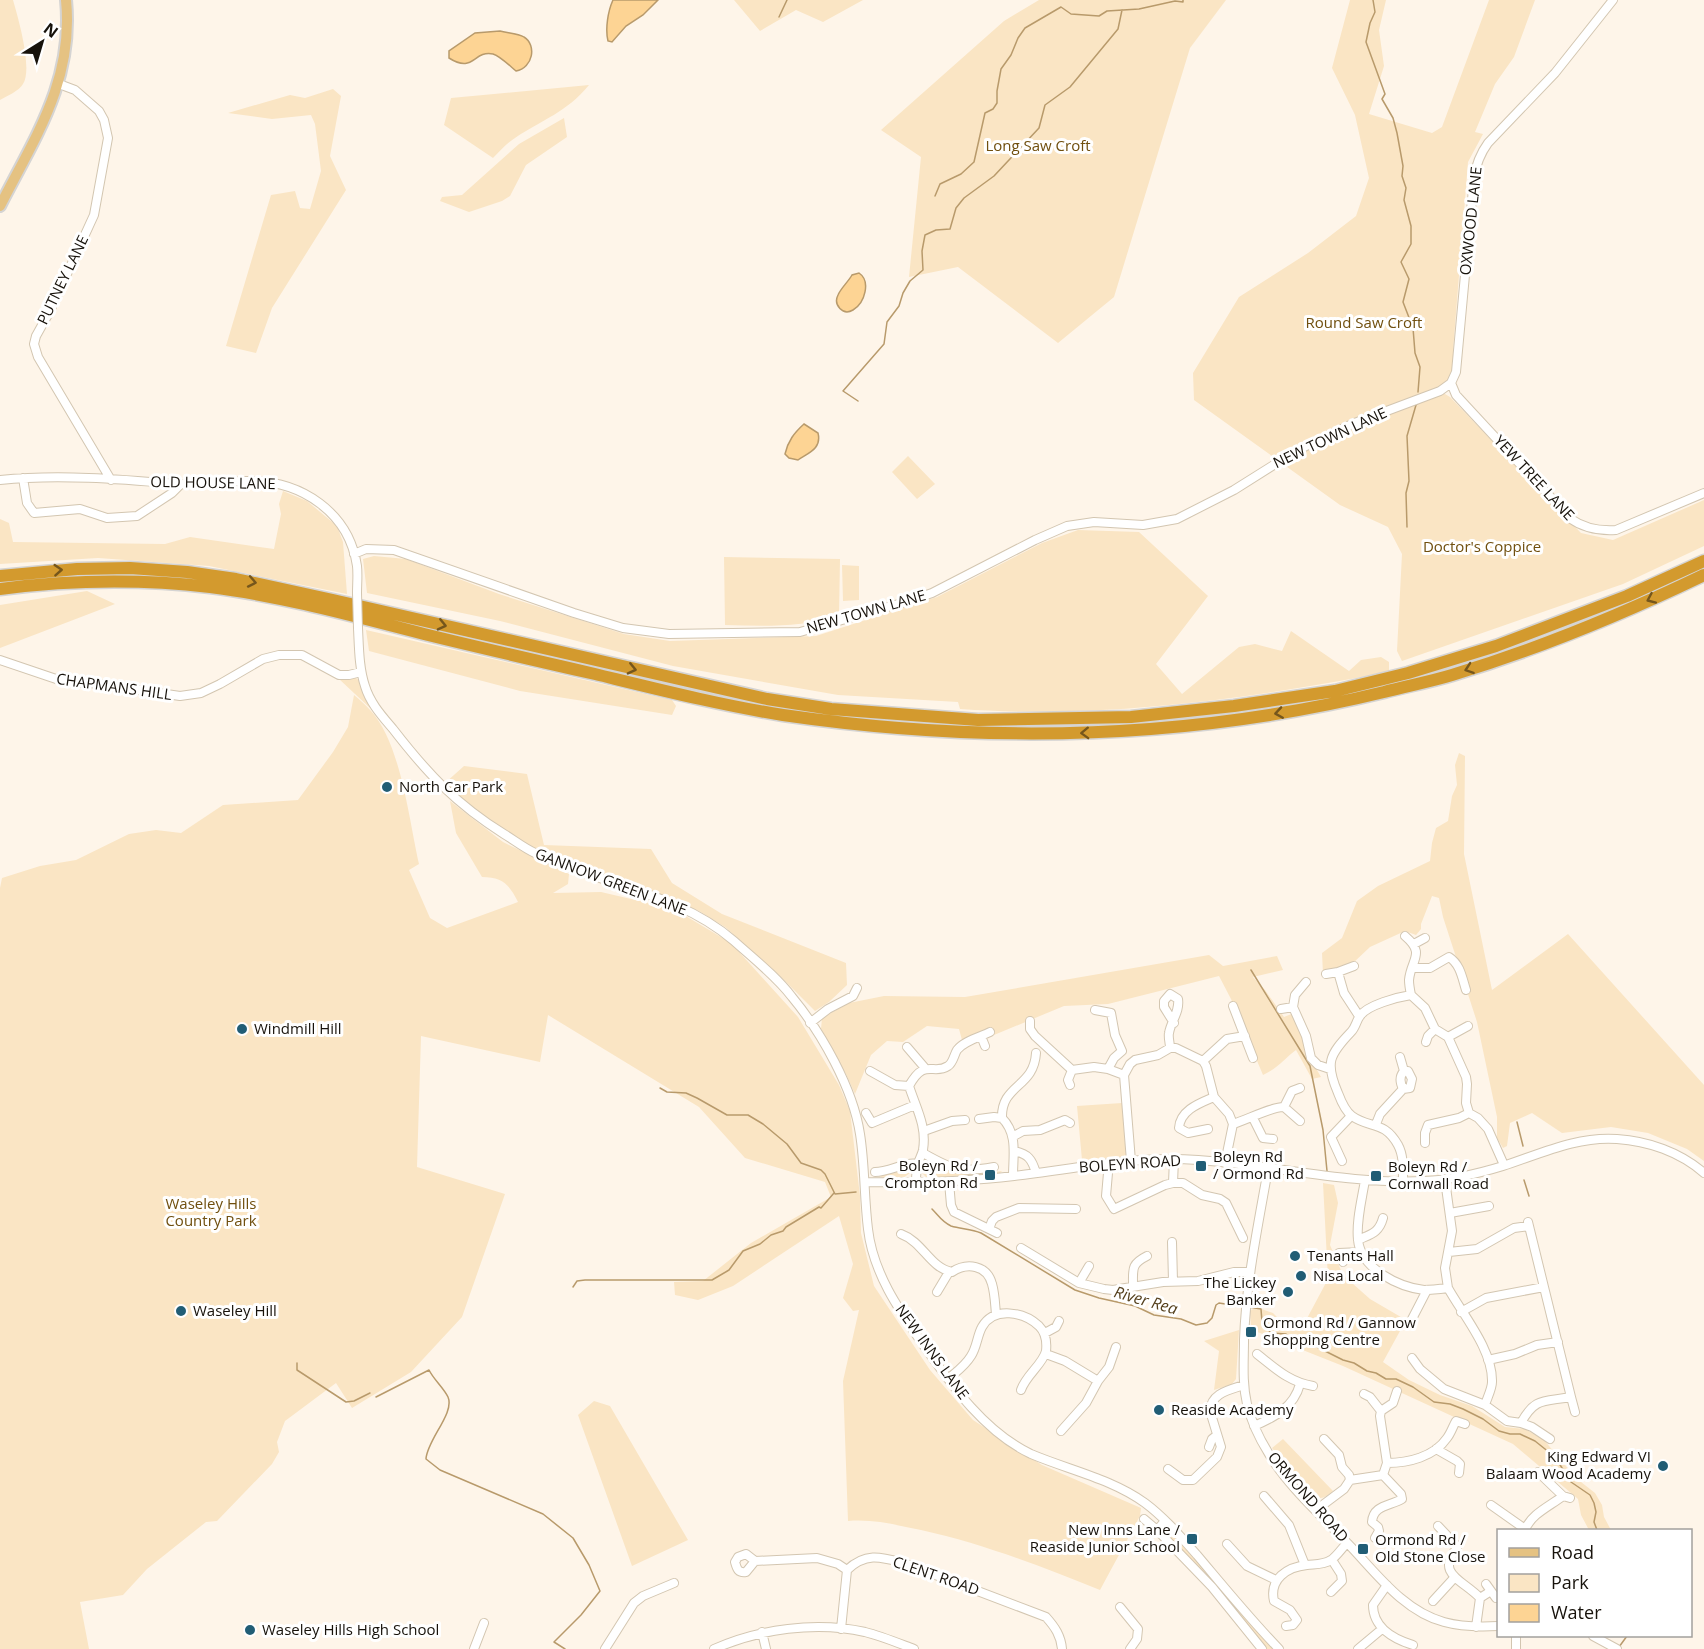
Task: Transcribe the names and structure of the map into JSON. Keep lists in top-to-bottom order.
{
  "streets": {
    "street": [
      "OXWOOD LANE",
      "PUTNEY LANE",
      "NEW TOWN LANE",
      "YEW TREE LANE",
      "OLD HOUSE LANE",
      "CHAPMANS HILL",
      "GANNOW GREEN LANE",
      "BOLEYN ROAD",
      "NEW INNS LANE",
      "ORMOND ROAD",
      "CLENT ROAD"
    ]
  },
  "crossings": [
    ["OXWOOD LANE", "NEW TOWN LANE"],
    ["OXWOOD LANE", "YEW TREE LANE"],
    ["PUTNEY LANE", "OLD HOUSE LANE"],
    ["NEW TOWN LANE", "YEW TREE LANE"],
    ["NEW TOWN LANE", "OLD HOUSE LANE"],
    ["NEW TOWN LANE", "GANNOW GREEN LANE"],
    ["OLD HOUSE LANE", "GANNOW GREEN LANE"],
    ["CHAPMANS HILL", "GANNOW GREEN LANE"],
    ["GANNOW GREEN LANE", "BOLEYN ROAD"],
    ["GANNOW GREEN LANE", "NEW INNS LANE"],
    ["BOLEYN ROAD", "NEW INNS LANE"],
    ["BOLEYN ROAD", "ORMOND ROAD"]
  ],
  "water": ["River Rea"],
  "parks": [
    "Long Saw Croft",
    "Round Saw Croft",
    "Doctor's Coppice",
    "Waseley Hills Country Park"
  ],
  "places": {
    "other": [
      "North Car Park",
      "Windmill Hill",
      "Tenants Hall",
      "Nisa Local",
      "The Lickey Banker",
      "Waseley Hill",
      "Reaside Academy",
      "King Edward VI Balaam Wood Academy",
      "Waseley Hills High School"
    ],
    "transit": [
      "Boleyn Rd / Ormond Rd",
      "Boleyn Rd / Crompton Rd",
      "Boleyn Rd / Cornwall Road",
      "Ormond Rd / Gannow Shopping Centre",
      "New Inns Lane / Reaside Junior School",
      "Ormond Rd / Old Stone Close"
    ]
  },
  "legend": ["Road", "Park", "Water"],
  "north": "top right"
}
